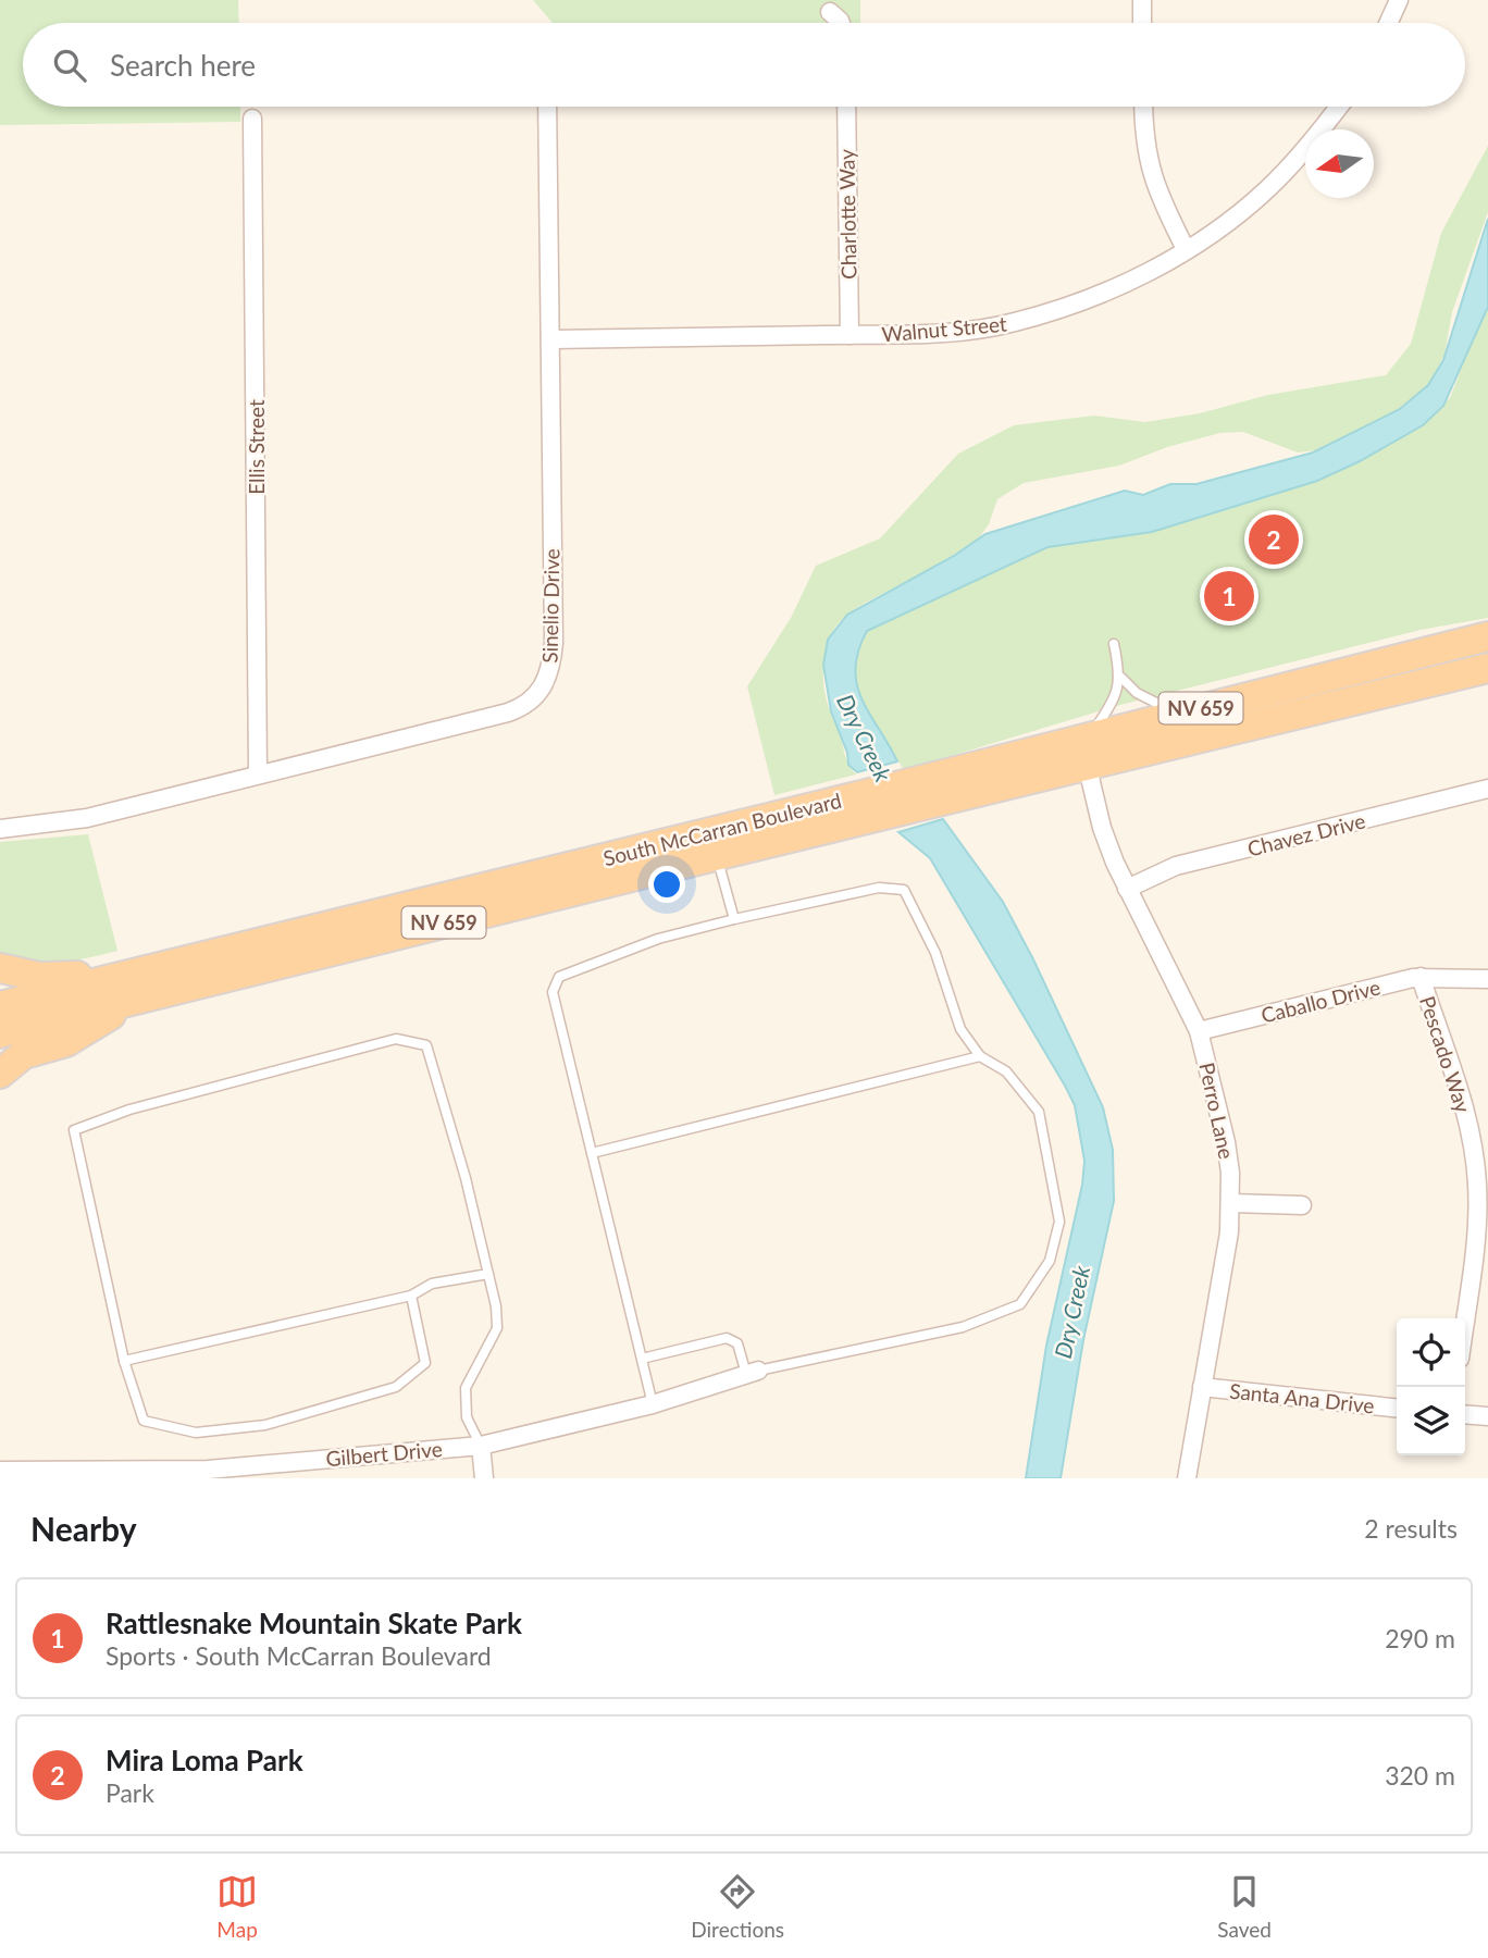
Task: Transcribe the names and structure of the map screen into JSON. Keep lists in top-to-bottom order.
{
  "streets": {
    "main road": ["NV 659", "South McCarran Boulevard"],
    "street": [
      "Charlotte Way",
      "Walnut Street",
      "Ellis Street",
      "Sinelio Drive",
      "Chavez Drive",
      "Caballo Drive",
      "Pescado Way",
      "Perro Lane",
      "Santa Ana Drive",
      "Gilbert Drive"
    ]
  },
  "crossings": [
    ["Charlotte Way", "Walnut Street"],
    ["Walnut Street", "Sinelio Drive"],
    ["Ellis Street", "Sinelio Drive"],
    ["South McCarran Boulevard", "Perro Lane"],
    ["Chavez Drive", "Perro Lane"],
    ["Caballo Drive", "Pescado Way"],
    ["Caballo Drive", "Perro Lane"],
    ["Perro Lane", "Santa Ana Drive"]
  ],
  "water": ["Dry Creek"],
  "north": "left",
  "page": {
    "search": "Search here",
    "pins": ["2", "1"],
    "heading": ["Nearby", "2 results"],
    "list": [
      {
        "mark": "1",
        "name": "Rattlesnake Mountain Skate Park",
        "note": "Sports · South McCarran Boulevard",
        "value": "290 m"
      },
      {
        "mark": "2",
        "name": "Mira Loma Park",
        "note": "Park",
        "value": "320 m"
      }
    ],
    "nav": ["Map", "Directions", "Saved"]
  }
}
